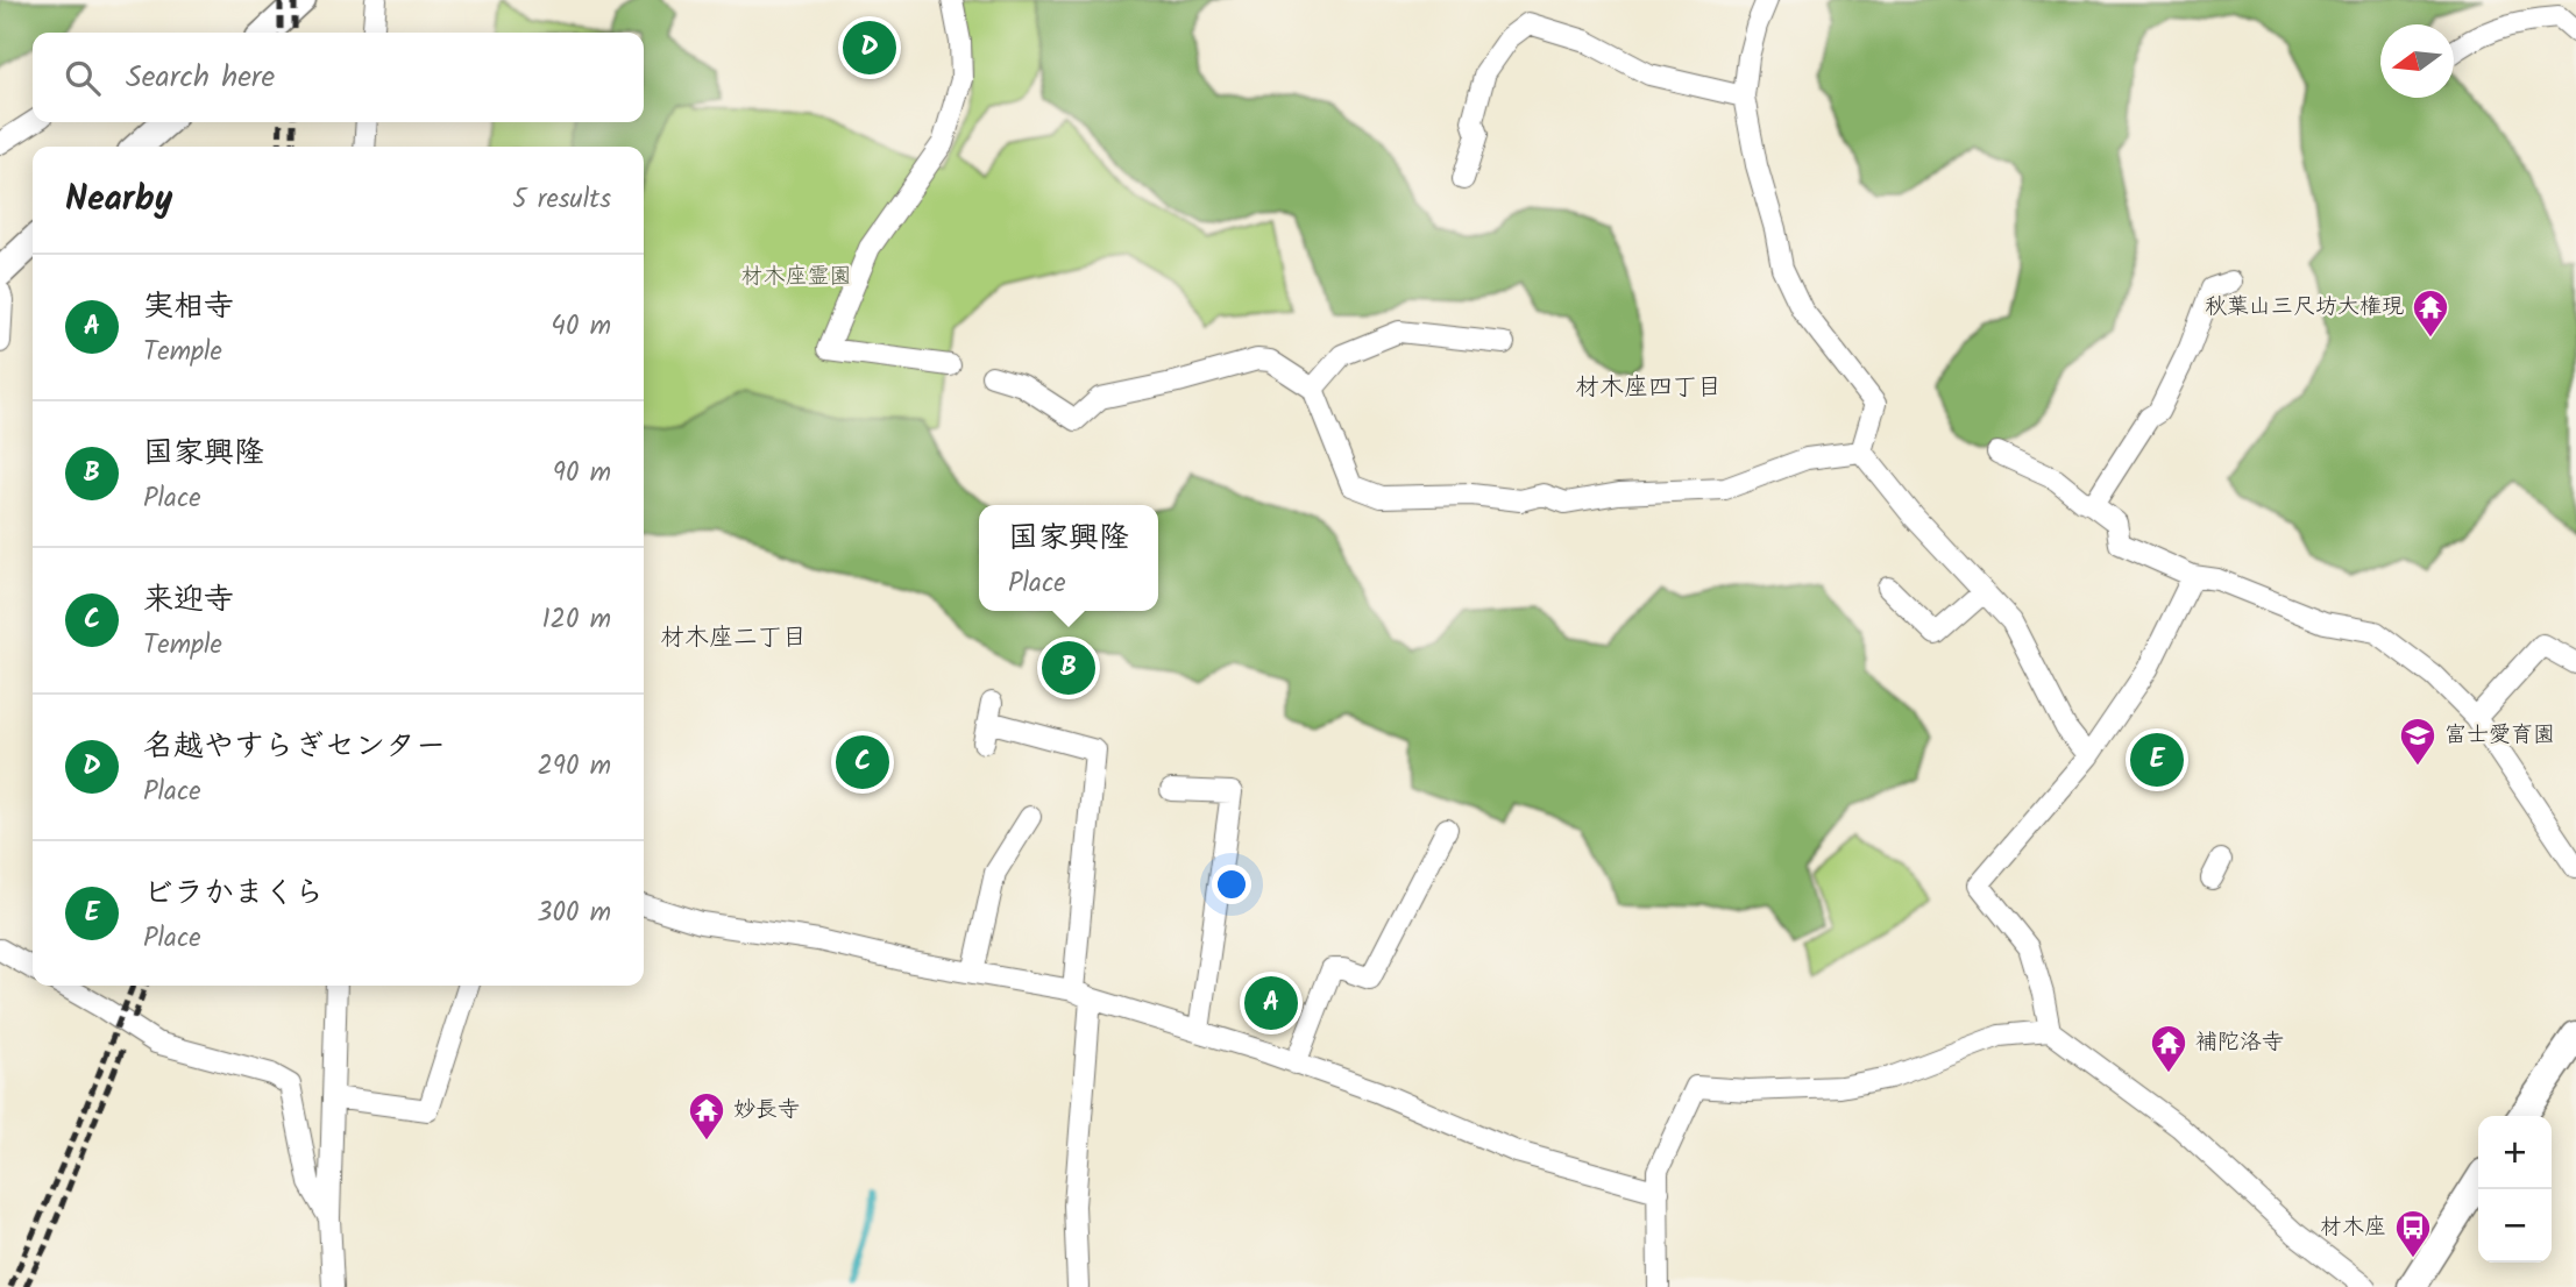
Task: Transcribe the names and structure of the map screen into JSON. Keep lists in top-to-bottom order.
{
  "districts": ["材木座四丁目", "材木座二丁目"],
  "parks": ["材木座霊園"],
  "places": {
    "temple": ["秋葉山三尺坊大権現", "補陀洛寺", "妙長寺"],
    "school or university": ["富士愛育園"],
    "bus stop": ["材木座"]
  },
  "north": "left",
  "page": {
    "pins": [
      "D",
      "B",
      "E",
      "C",
      "A"
    ],
    "search": "Search here",
    "heading": ["Nearby", "5 results"],
    "list": [
      {
        "mark": "A",
        "name": "実相寺",
        "note": "Temple",
        "value": "40 m"
      },
      {
        "mark": "B",
        "name": "国家興隆",
        "note": "Place",
        "value": "90 m"
      },
      {
        "mark": "C",
        "name": "来迎寺",
        "note": "Temple",
        "value": "120 m"
      },
      {
        "mark": "D",
        "name": "名越やすらぎセンター",
        "note": "Place",
        "value": "290 m"
      },
      {
        "mark": "E",
        "name": "ビラかまくら",
        "note": "Place",
        "value": "300 m"
      }
    ],
    "popup": ["国家興隆", "Place"],
    "map_buttons": ["+", "−"]
  }
}
